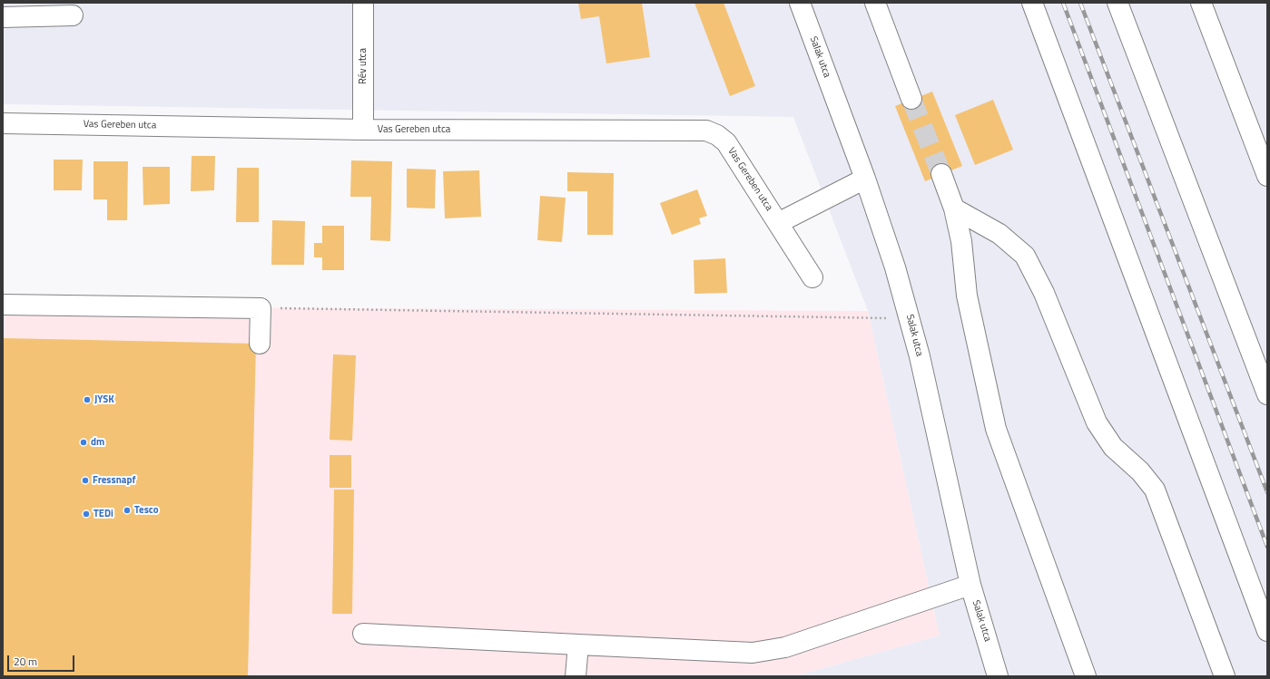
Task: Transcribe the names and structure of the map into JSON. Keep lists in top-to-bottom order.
{
  "streets": {
    "street": ["Salak utca", "Rév utca", "Vas Gereben utca"]
  },
  "crossings": [
    ["Rév utca", "Vas Gereben utca"]
  ],
  "places": [
    "JYSK",
    "dm",
    "Fressnapf",
    "Tesco",
    "TEDi"
  ],
  "scale_bar": "20 m"
}
